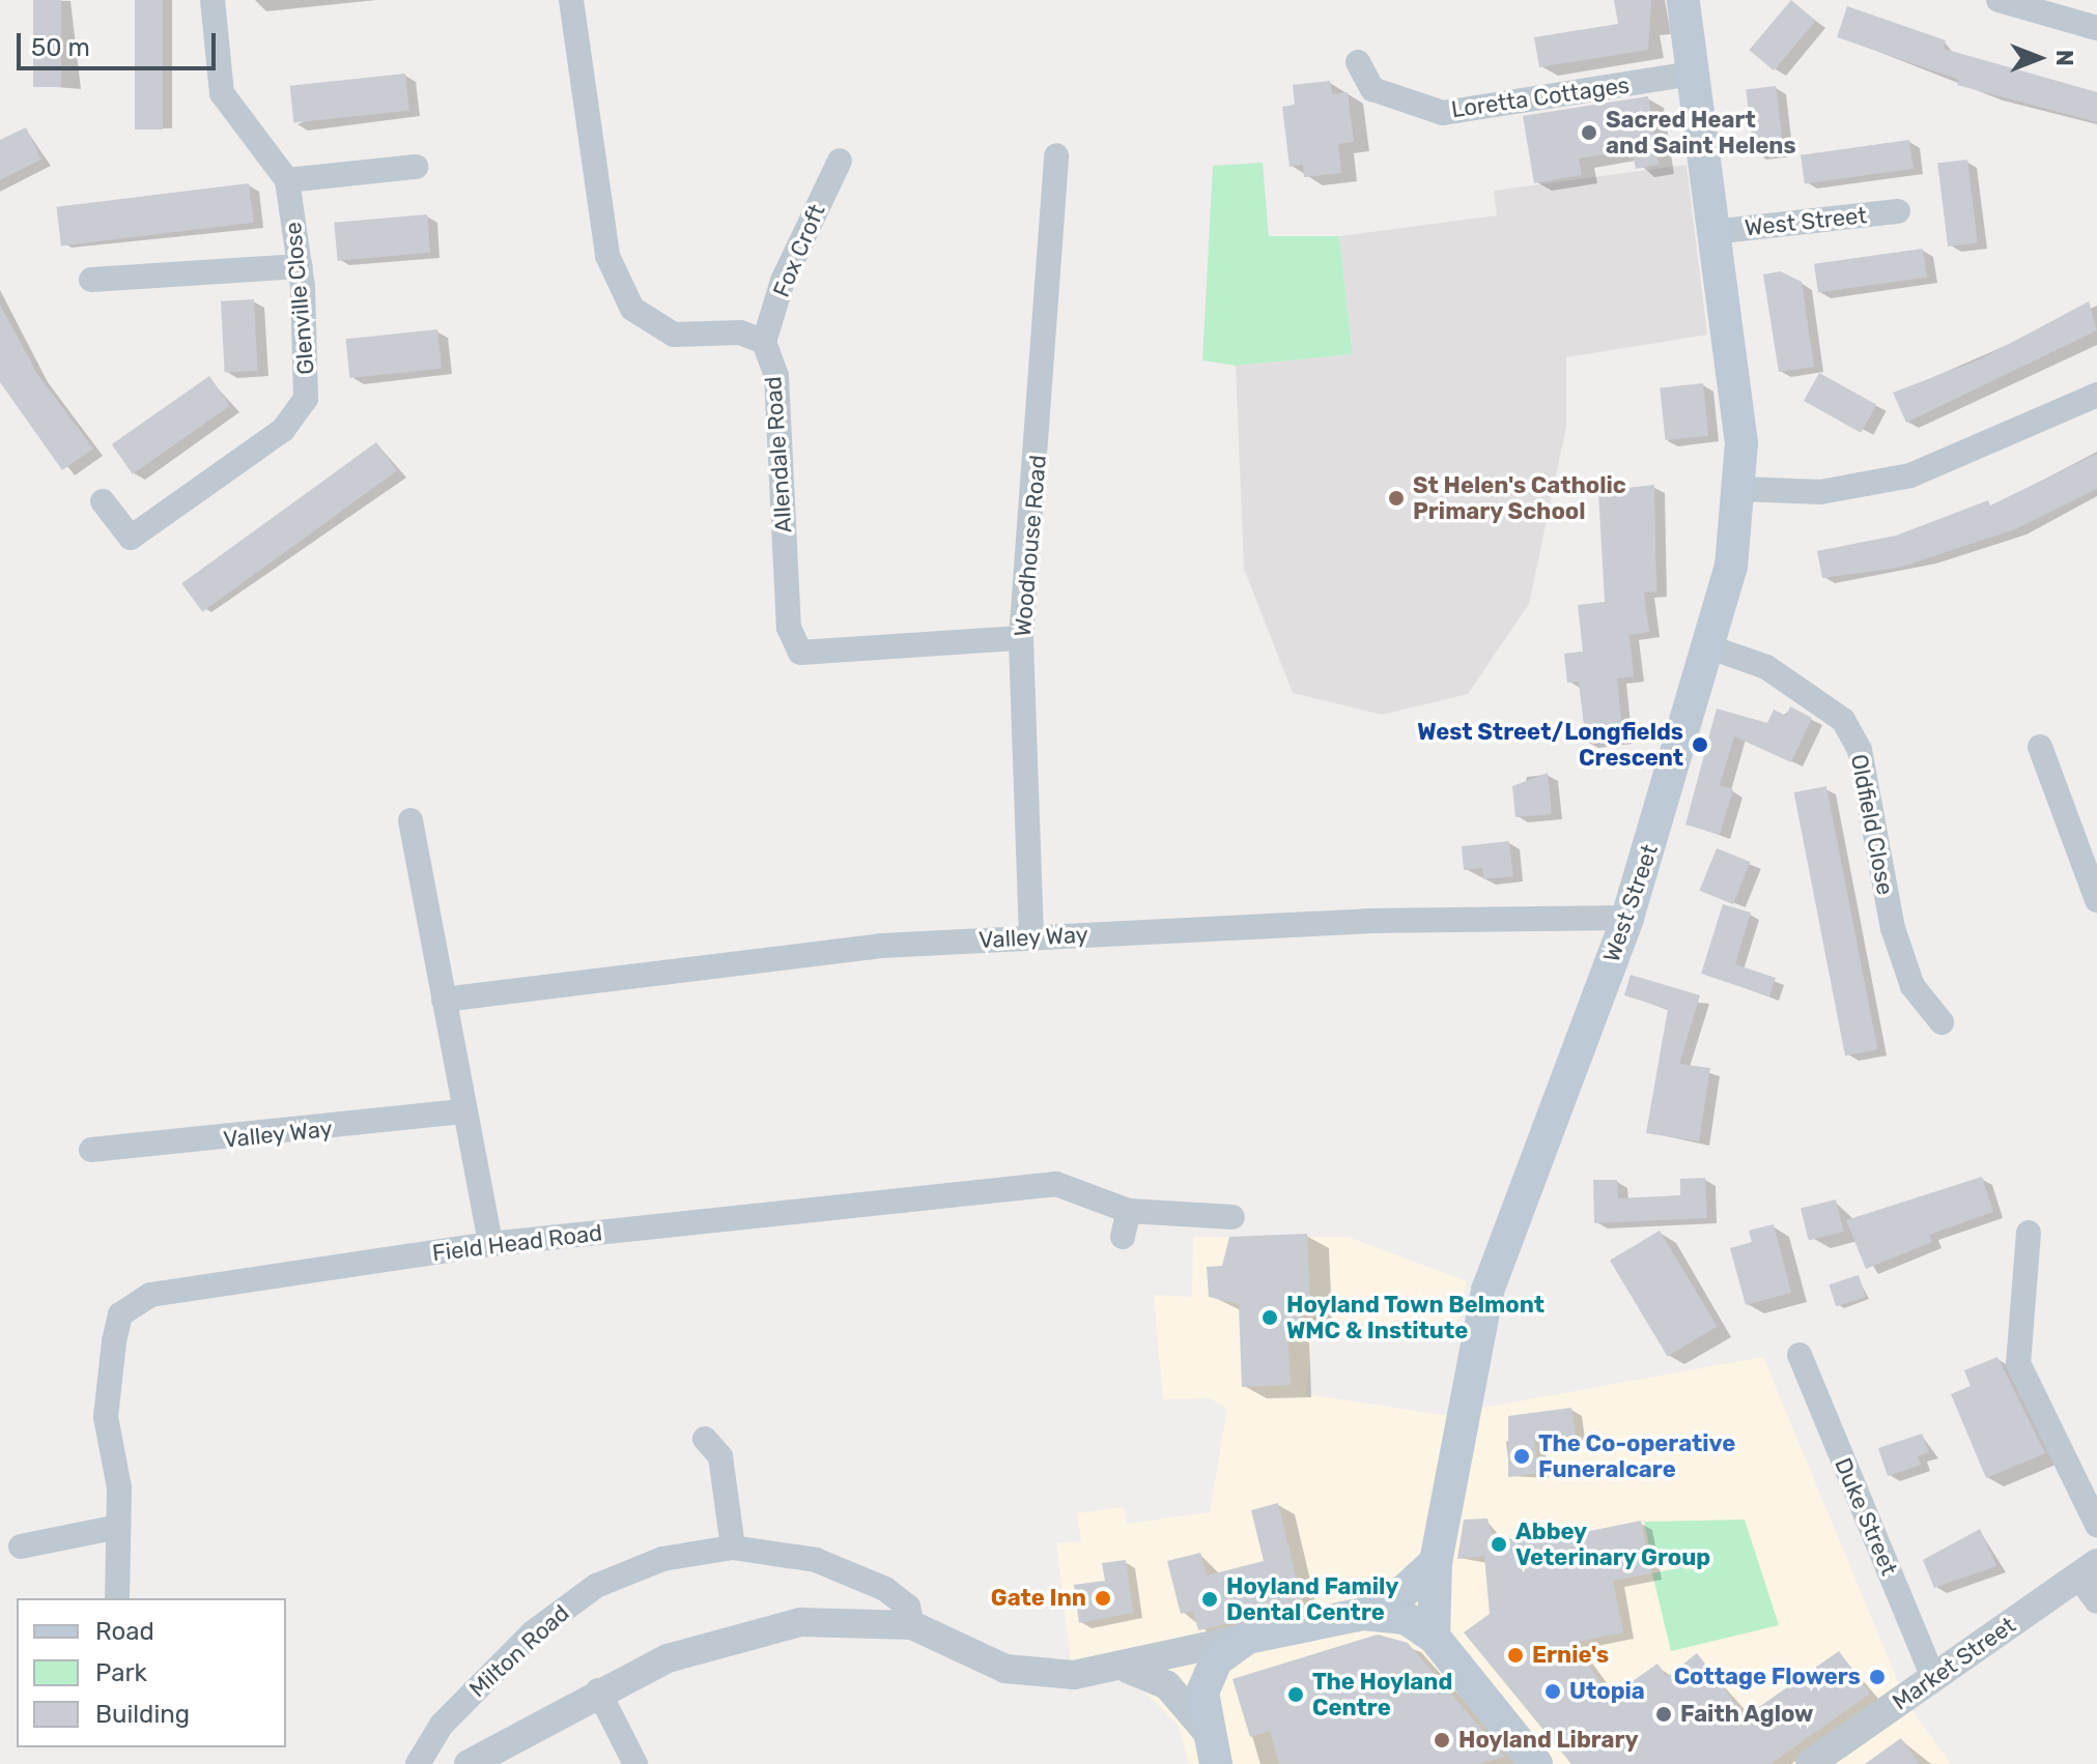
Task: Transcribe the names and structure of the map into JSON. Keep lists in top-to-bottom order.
{
  "streets": {
    "main road": ["West Street", "Milton Road"],
    "street": [
      "Loretta Cottages",
      "Fox Croft",
      "Glenville Close",
      "Allendale Road",
      "Woodhouse Road",
      "Oldfield Close",
      "Valley Way",
      "Field Head Road",
      "Duke Street",
      "Market Street"
    ]
  },
  "crossings": [
    ["Loretta Cottages", "West Street"],
    ["West Street", "Oldfield Close"],
    ["West Street", "Valley Way"],
    ["Fox Croft", "Allendale Road"],
    ["Allendale Road", "Woodhouse Road"],
    ["Woodhouse Road", "Valley Way"],
    ["Duke Street", "Market Street"]
  ],
  "places": [
    "Sacred Heart and Saint Helens",
    "St Helen's Catholic Primary School",
    "West Street/Longfields Crescent",
    "Hoyland Town Belmont WMC & Institute",
    "The Co-operative Funeralcare",
    "Abbey Veterinary Group",
    "Gate Inn",
    "Hoyland Family Dental Centre",
    "Ernie's",
    "Cottage Flowers",
    "Utopia",
    "The Hoyland Centre",
    "Faith Aglow",
    "Hoyland Library"
  ],
  "legend": ["Road", "Park", "Building"],
  "scale_bar": "50 m",
  "north": "right"
}
